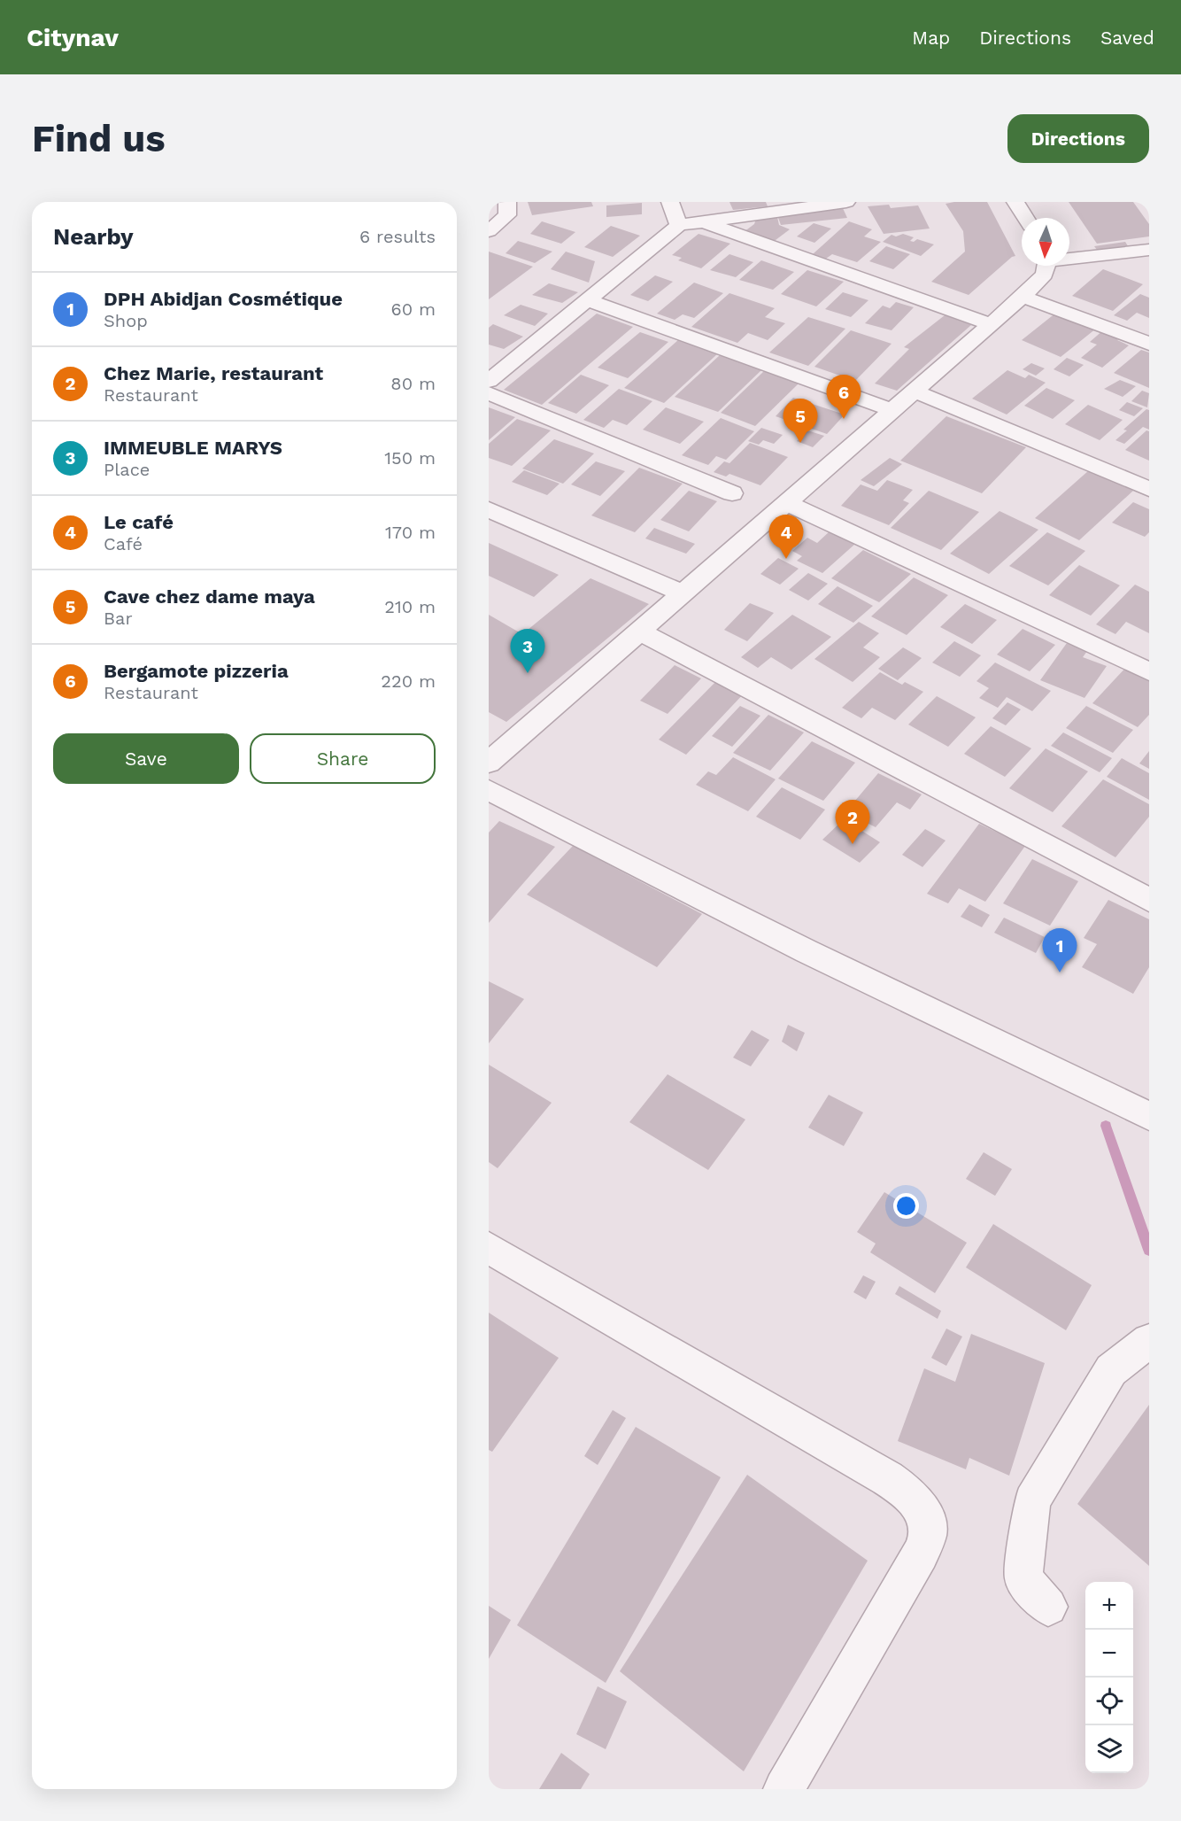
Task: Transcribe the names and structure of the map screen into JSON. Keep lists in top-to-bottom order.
{
  "north": "bottom",
  "page": {
    "header": "Citynav",
    "nav": ["Map", "Directions", "Saved"],
    "buttons": [
      "Directions",
      ["Save", "Share"]
    ],
    "title": "Find us",
    "heading": ["Nearby", "6 results"],
    "list": [
      {
        "mark": "1",
        "name": "DPH Abidjan Cosmétique",
        "note": "Shop",
        "value": "60 m"
      },
      {
        "mark": "2",
        "name": "Chez Marie, restaurant",
        "note": "Restaurant",
        "value": "80 m"
      },
      {
        "mark": "3",
        "name": "IMMEUBLE MARYS",
        "note": "Place",
        "value": "150 m"
      },
      {
        "mark": "4",
        "name": "Le café",
        "note": "Café",
        "value": "170 m"
      },
      {
        "mark": "5",
        "name": "Cave chez dame maya",
        "note": "Bar",
        "value": "210 m"
      },
      {
        "mark": "6",
        "name": "Bergamote pizzeria",
        "note": "Restaurant",
        "value": "220 m"
      }
    ],
    "pins": [
      "6",
      "5",
      "4",
      "3",
      "2",
      "1"
    ],
    "map_buttons": ["+", "−"]
  }
}
